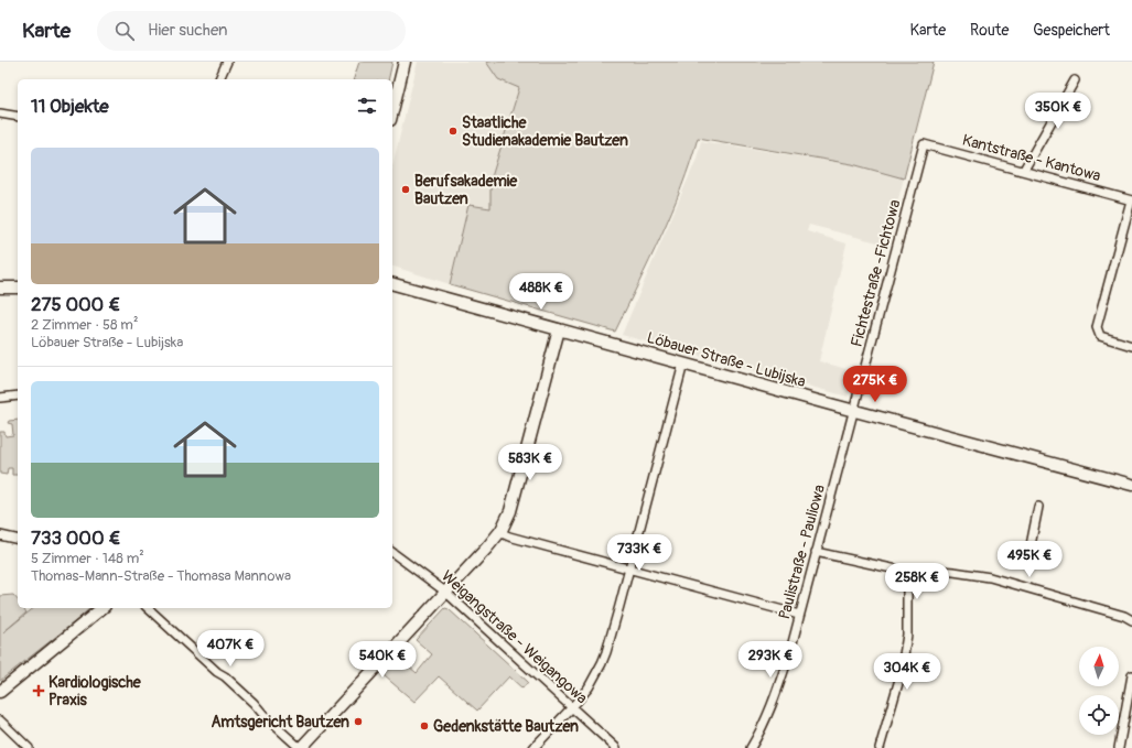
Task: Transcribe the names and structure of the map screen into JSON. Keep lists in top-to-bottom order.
{
  "streets": {
    "main road": ["Löbauer Straße - Lubijska"],
    "street": [
      "Kantstraße - Kantowa",
      "Fichtestraße -Fichtowa",
      "Paulistraße - Pauliowa",
      "Weigangstraße - Weigangowa"
    ]
  },
  "crossings": [
    ["Kantstraße - Kantowa", "Fichtestraße -Fichtowa"],
    ["Fichtestraße -Fichtowa", "Löbauer Straße - Lubijska"],
    ["Fichtestraße -Fichtowa", "Paulistraße - Pauliowa"],
    ["Löbauer Straße - Lubijska", "Paulistraße - Pauliowa"]
  ],
  "places": {
    "other": [
      "Staatliche Studienakademie Bautzen",
      "Berufsakademie Bautzen",
      "Amtsgericht Bautzen",
      "Gedenkstätte Bautzen"
    ],
    "health": ["Kardiologische Praxis"]
  },
  "north": "top",
  "page": {
    "header": "Karte",
    "search": "Hier suchen",
    "nav": ["Karte", "Route", "Gespeichert"],
    "heading": "11 Objekte",
    "price": [
      "350K €",
      "488K €",
      "275K €",
      "583K €",
      "733K €",
      "495K €",
      "258K €",
      "407K €",
      "540K €",
      "293K €",
      "304K €"
    ],
    "list": [
      {
        "name": "275 000 €",
        "note": "2 Zimmer · 58 m² · Löbauer Straße - Lubijska"
      },
      {
        "name": "733 000 €",
        "note": "5 Zimmer · 148 m² · Thomas-Mann-Straße - Thomasa Mannowa"
      }
    ]
  }
}
